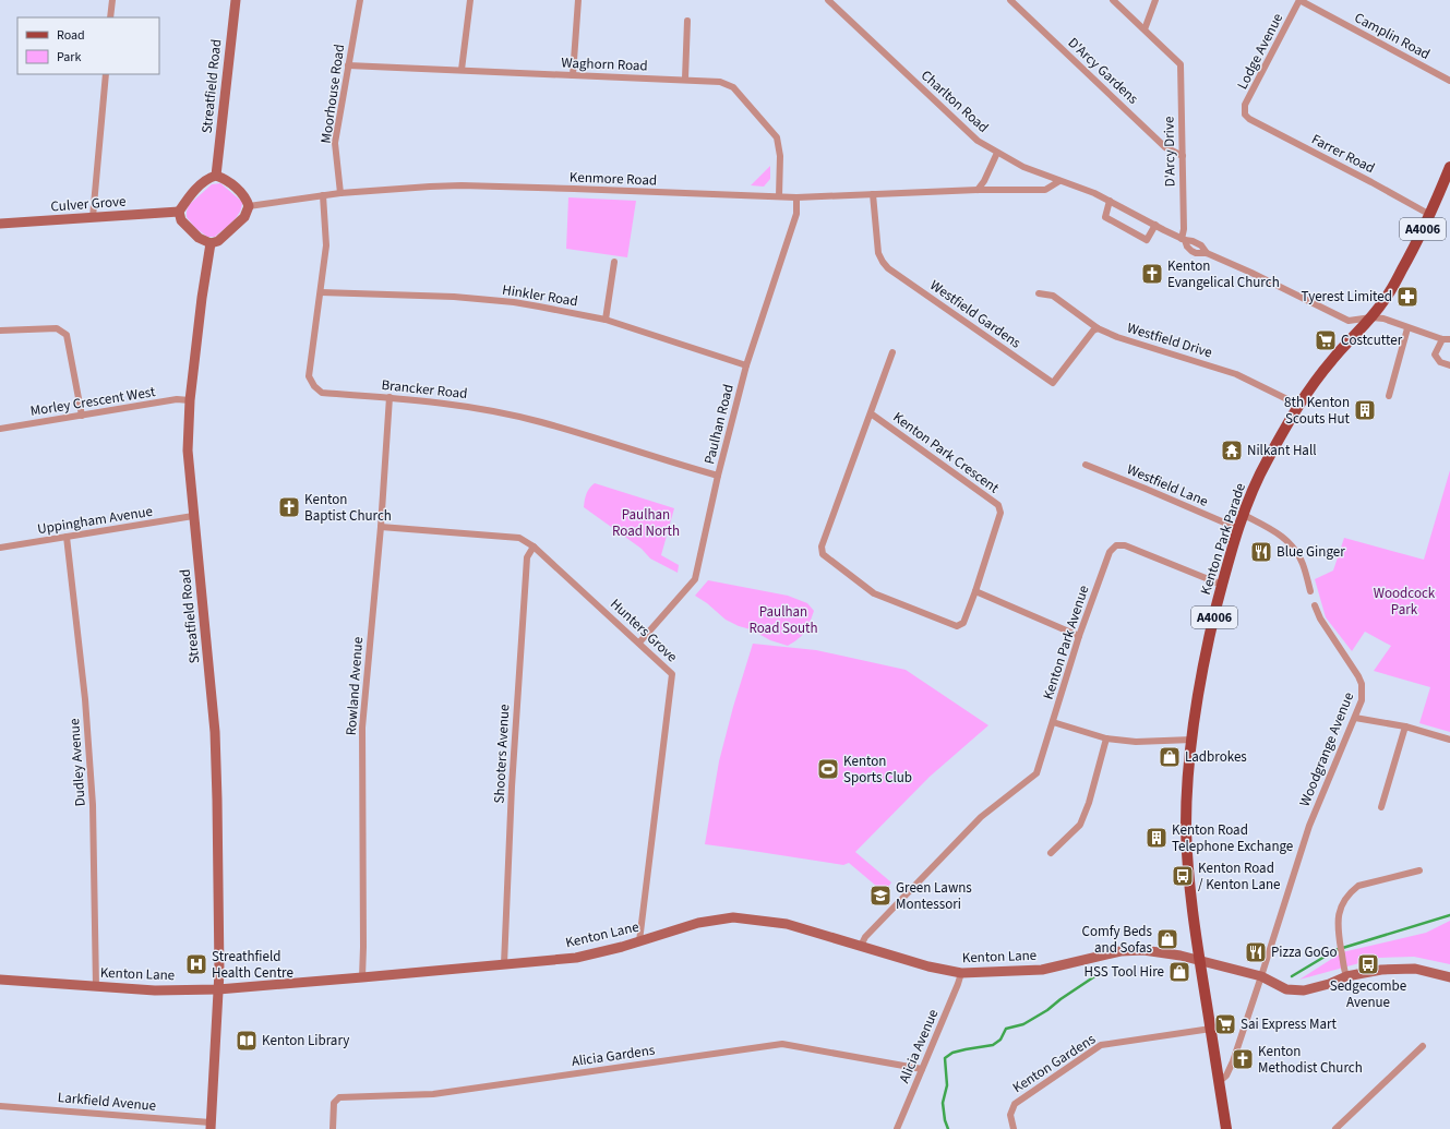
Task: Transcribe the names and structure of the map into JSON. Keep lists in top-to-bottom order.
{
  "streets": {
    "main road": ["A4006", "Kenton Park Parade"],
    "street": [
      "Camplin Road",
      "Lodge Avenue",
      "Waghorn Road",
      "D'Arcy Gardens",
      "Streatfield Road",
      "Moorhouse Road",
      "Charlton Road",
      "D'Arcy Drive",
      "Farrer Road",
      "Kenmore Road",
      "Culver Grove",
      "Hinkler Road",
      "Westfield Gardens",
      "Westfield Drive",
      "Brancker Road",
      "Morley Crescent West",
      "Paulhan Road",
      "Kenton Park Crescent",
      "Westfield Lane",
      "Uppingham Avenue",
      "Hunters Grove",
      "Kenton Park Avenue",
      "Rowland Avenue",
      "Woodgrange Avenue",
      "Shooters Avenue",
      "Dudley Avenue",
      "Kenton Lane",
      "Alicia Avenue",
      "Alicia Gardens",
      "Kenton Gardens",
      "Larkfield Avenue"
    ]
  },
  "crossings": [
    ["Camplin Road", "Lodge Avenue"],
    ["Lodge Avenue", "Farrer Road"],
    ["Waghorn Road", "Moorhouse Road"],
    ["Waghorn Road", "Kenmore Road"],
    ["D'Arcy Gardens", "D'Arcy Drive"],
    ["Streatfield Road", "Kenmore Road"],
    ["Streatfield Road", "Culver Grove"],
    ["Streatfield Road", "Morley Crescent West"],
    ["Streatfield Road", "Uppingham Avenue"],
    ["Streatfield Road", "Kenton Lane"],
    ["Streatfield Road", "Larkfield Avenue"],
    ["Moorhouse Road", "Kenmore Road"],
    ["Charlton Road", "D'Arcy Drive"],
    ["Charlton Road", "Kenmore Road"],
    ["Charlton Road", "A4006"],
    ["Charlton Road", "Kenton Park Parade"],
    ["Farrer Road", "A4006"],
    ["Kenmore Road", "Culver Grove"],
    ["Kenmore Road", "Westfield Gardens"],
    ["Kenmore Road", "Brancker Road"],
    ["Kenmore Road", "Paulhan Road"],
    ["A4006", "Kenton Park Parade"],
    ["A4006", "Woodgrange Avenue"],
    ["A4006", "Kenton Lane"],
    ["A4006", "Kenton Gardens"],
    ["Hinkler Road", "Brancker Road"],
    ["Hinkler Road", "Paulhan Road"],
    ["Westfield Gardens", "Westfield Drive"],
    ["Westfield Drive", "Kenton Park Parade"],
    ["Brancker Road", "Paulhan Road"],
    ["Brancker Road", "Rowland Avenue"],
    ["Paulhan Road", "Hunters Grove"],
    ["Westfield Lane", "Kenton Park Parade"],
    ["Uppingham Avenue", "Dudley Avenue"],
    ["Kenton Park Parade", "Kenton Park Avenue"],
    ["Kenton Park Parade", "Kenton Lane"],
    ["Hunters Grove", "Rowland Avenue"],
    ["Hunters Grove", "Shooters Avenue"],
    ["Hunters Grove", "Kenton Lane"],
    ["Rowland Avenue", "Kenton Lane"],
    ["Woodgrange Avenue", "Kenton Lane"],
    ["Shooters Avenue", "Kenton Lane"],
    ["Dudley Avenue", "Kenton Lane"],
    ["Kenton Lane", "Alicia Avenue"],
    ["Alicia Avenue", "Alicia Gardens"]
  ],
  "parks": ["Paulhan Road North", "Woodcock Park", "Paulhan Road South"],
  "places": {
    "church": ["Kenton Evangelical Church", "Kenton Baptist Church", "Kenton Methodist Church"],
    "pharmacy": ["Tyerest Limited"],
    "supermarket": ["Costcutter", "Sai Express Mart"],
    "building": ["8th Kenton Scouts Hut", "Kenton Road Telephone Exchange"],
    "temple": ["Nilkant Hall"],
    "restaurant": ["Blue Ginger", "Pizza GoGo"],
    "shop": ["Ladbrokes", "Comfy Beds and Sofas", "HSS Tool Hire"],
    "sports": ["Kenton Sports Club"],
    "bus stop": ["Kenton Road / Kenton Lane", "Sedgecombe Avenue"],
    "school or university": ["Green Lawns Montessori"],
    "hospital": ["Streathfield Health Centre"],
    "library": ["Kenton Library"]
  },
  "legend": ["Road", "Park"]
}
